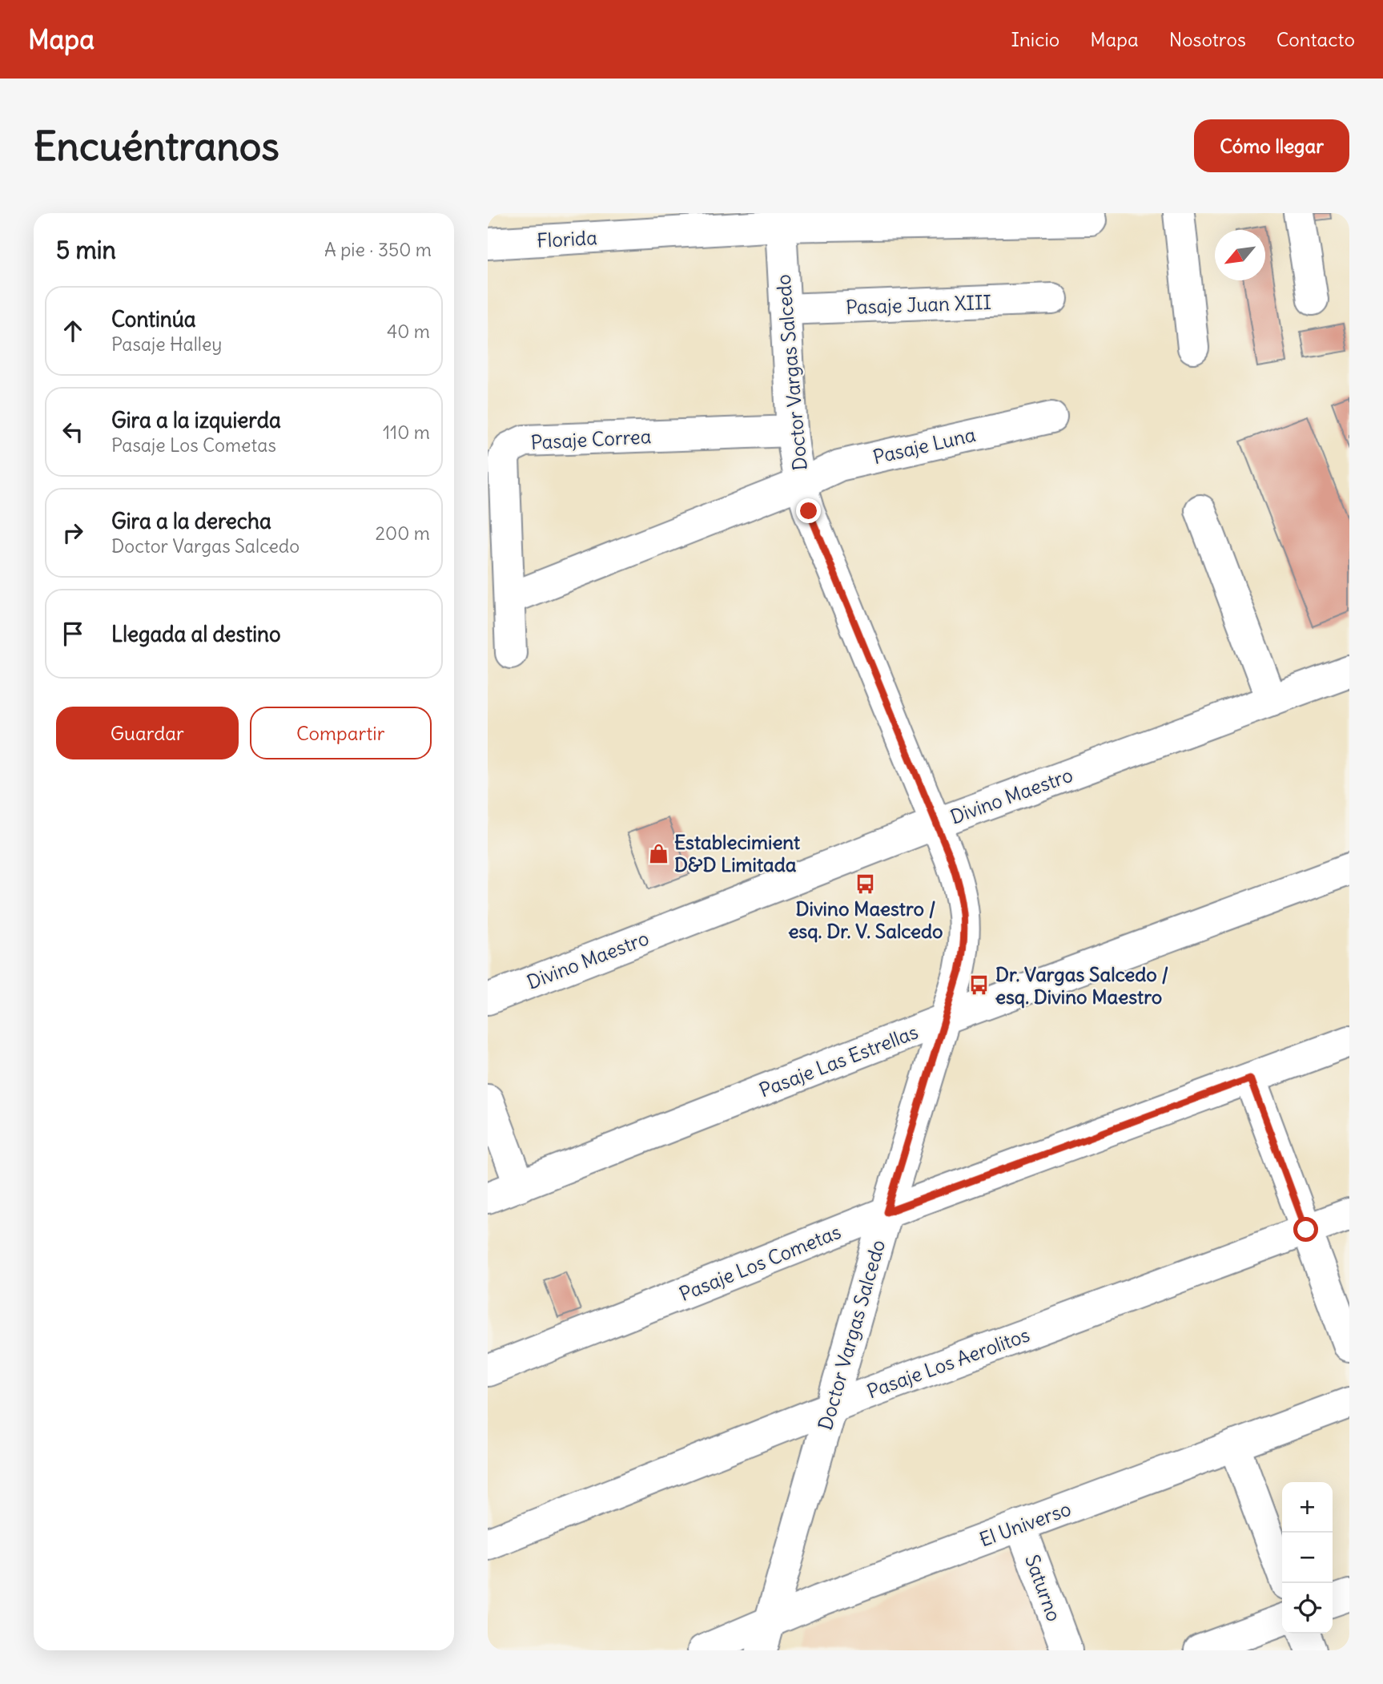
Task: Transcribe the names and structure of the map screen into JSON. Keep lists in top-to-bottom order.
{
  "streets": {
    "street": [
      "Florida",
      "Pasaje Juan XIII",
      "Doctor Vargas Salcedo",
      "Pasaje Correa",
      "Pasaje Luna",
      "Divino Maestro",
      "Pasaje Las Estrellas",
      "Pasaje Los Cometas",
      "Pasaje Los Aerolitos",
      "El Universo",
      "Saturno"
    ]
  },
  "crossings": [
    ["Florida", "Doctor Vargas Salcedo"],
    ["Pasaje Juan XIII", "Doctor Vargas Salcedo"],
    ["Doctor Vargas Salcedo", "Pasaje Correa"],
    ["Doctor Vargas Salcedo", "Pasaje Luna"],
    ["Doctor Vargas Salcedo", "Divino Maestro"],
    ["Doctor Vargas Salcedo", "Pasaje Las Estrellas"],
    ["Doctor Vargas Salcedo", "Pasaje Los Cometas"],
    ["Doctor Vargas Salcedo", "Pasaje Los Aerolitos"],
    ["Doctor Vargas Salcedo", "El Universo"],
    ["El Universo", "Saturno"]
  ],
  "places": {
    "shop": ["Establecimient D&D Limitada"],
    "bus stop": ["Divino Maestro / esq. Dr. V. Salcedo", "Dr. Vargas Salcedo / esq. Divino Maestro"]
  },
  "north": "bottom left",
  "page": {
    "header": "Mapa",
    "nav": [
      "Inicio",
      "Mapa",
      "Nosotros",
      "Contacto"
    ],
    "buttons": [
      "Cómo llegar",
      ["Guardar", "Compartir"]
    ],
    "title": "Encuéntranos",
    "heading": ["5 min", "A pie · 350 m"],
    "list": [
      ["Continúa", "Pasaje Halley", "40 m"],
      ["Gira a la izquierda", "Pasaje Los Cometas", "110 m"],
      ["Gira a la derecha", "Doctor Vargas Salcedo", "200 m"],
      "Llegada al destino"
    ],
    "map_buttons": ["+", "−"]
  }
}
